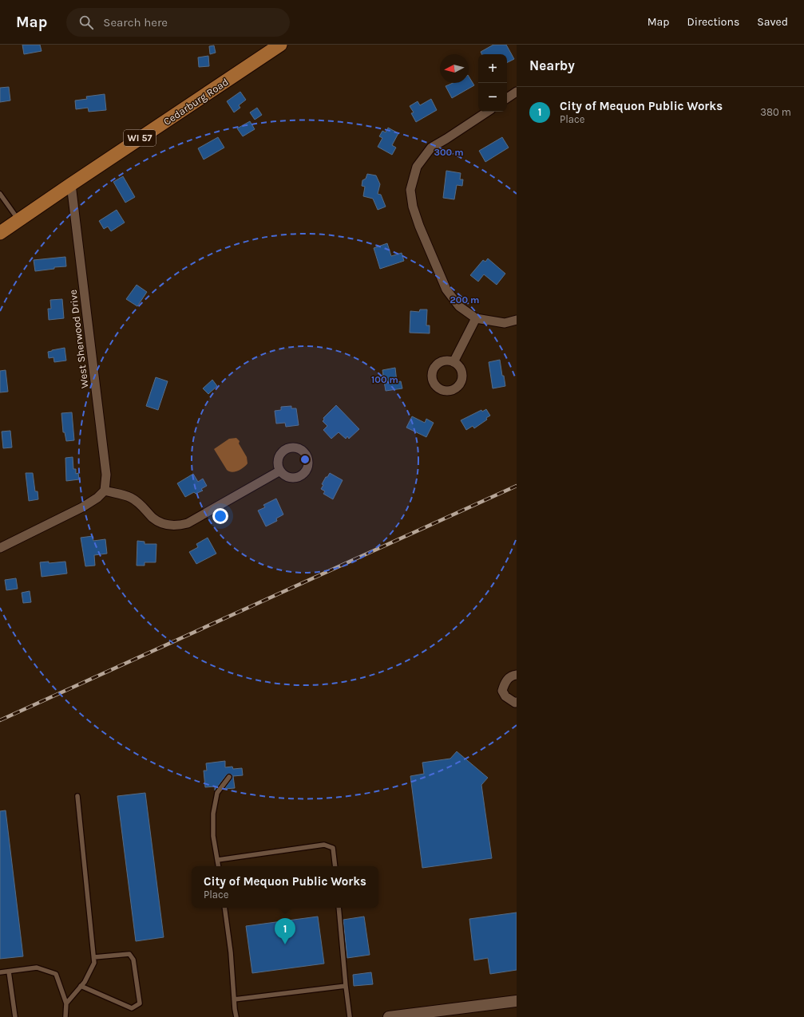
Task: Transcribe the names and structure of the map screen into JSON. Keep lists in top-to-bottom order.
{
  "streets": {
    "main road": ["Cedarburg Road", "WI 57"],
    "street": ["West Sherwood Drive"]
  },
  "crossings": [
    ["Cedarburg Road", "West Sherwood Drive"]
  ],
  "north": "left",
  "page": {
    "header": "Map",
    "search": "Search here",
    "nav": ["Map", "Directions", "Saved"],
    "heading": "Nearby",
    "map_buttons": ["+", "−"],
    "list": [
      {
        "mark": "1",
        "name": "City of Mequon Public Works",
        "note": "Place",
        "value": "380 m"
      }
    ],
    "popup": ["City of Mequon Public Works", "Place"],
    "pins": "1"
  },
  "rings": ["300 m", "200 m", "100 m"]
}
